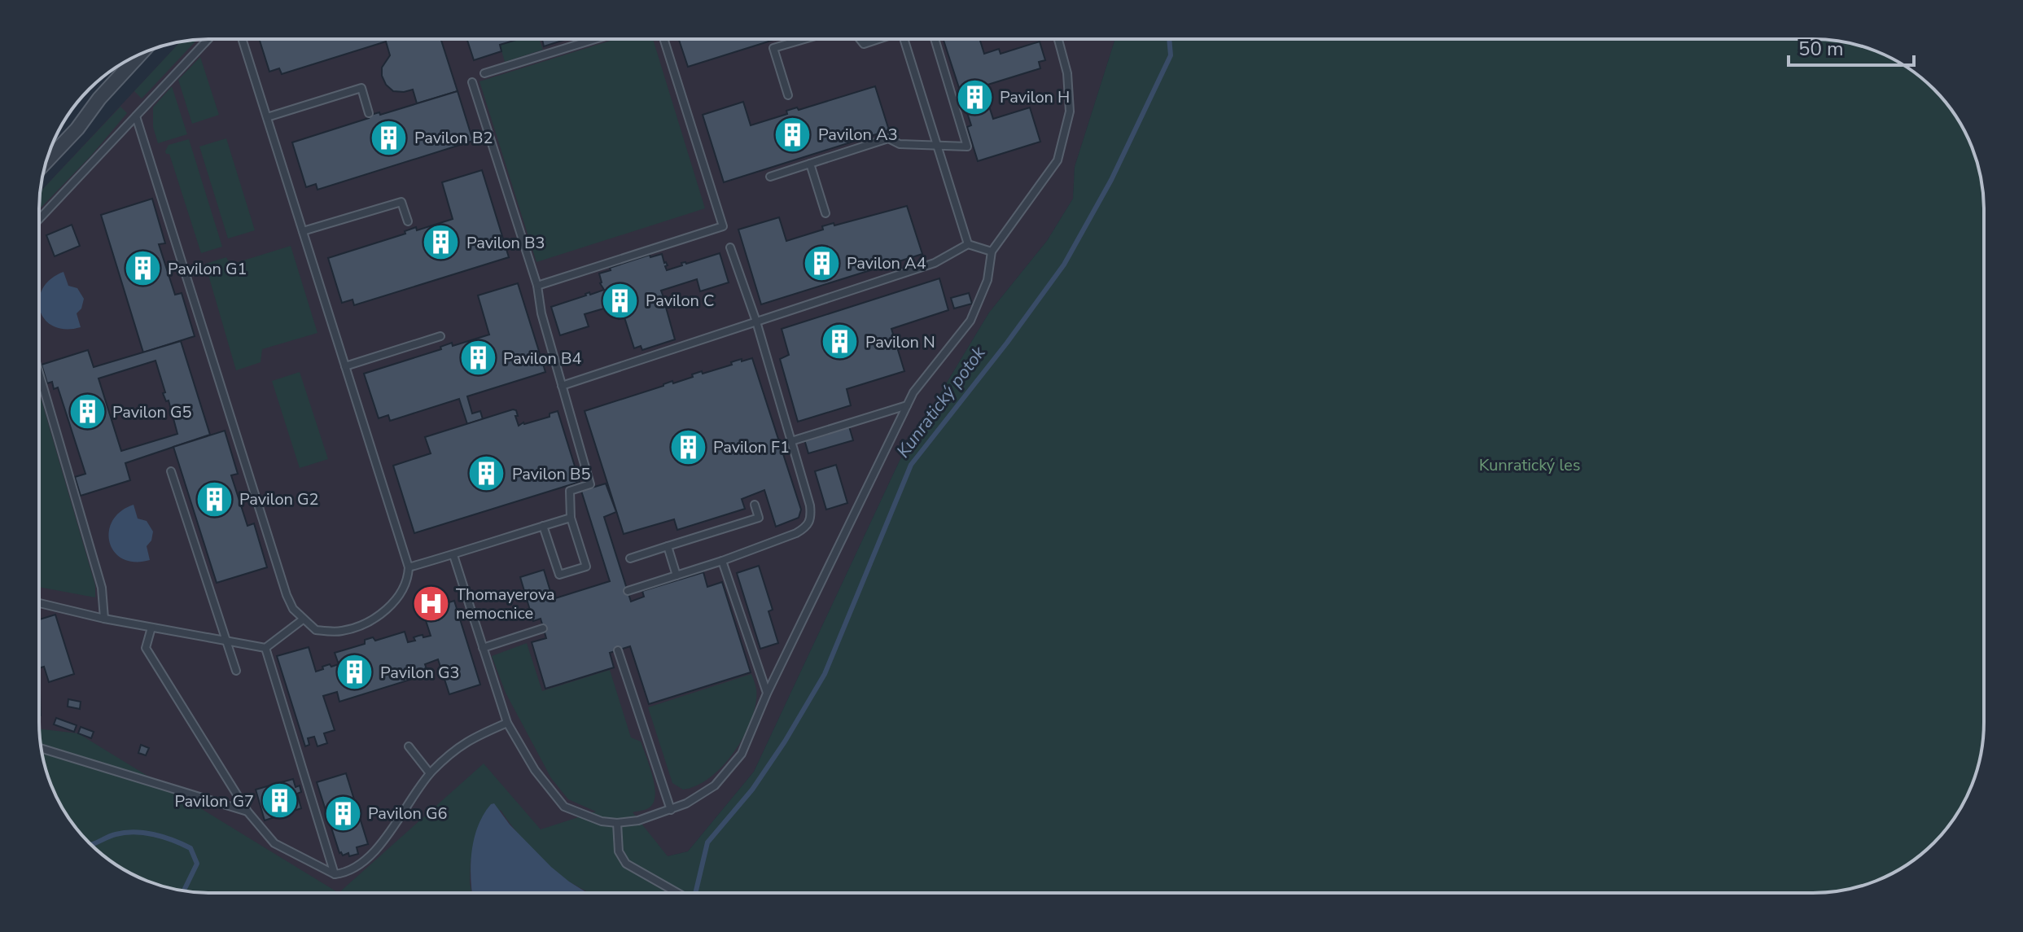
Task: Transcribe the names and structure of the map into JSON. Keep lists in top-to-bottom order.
{
  "water": ["Kunratický potok"],
  "parks": ["Kunratický les"],
  "places": {
    "building": [
      "Pavilon H",
      "Pavilon A3",
      "Pavilon B2",
      "Pavilon B3",
      "Pavilon A4",
      "Pavilon G1",
      "Pavilon C",
      "Pavilon N",
      "Pavilon B4",
      "Pavilon G5",
      "Pavilon F1",
      "Pavilon B5",
      "Pavilon G2",
      "Pavilon G3",
      "Pavilon G7",
      "Pavilon G6"
    ],
    "hospital": ["Thomayerova nemocnice"]
  },
  "scale_bar": "50 m"
}
